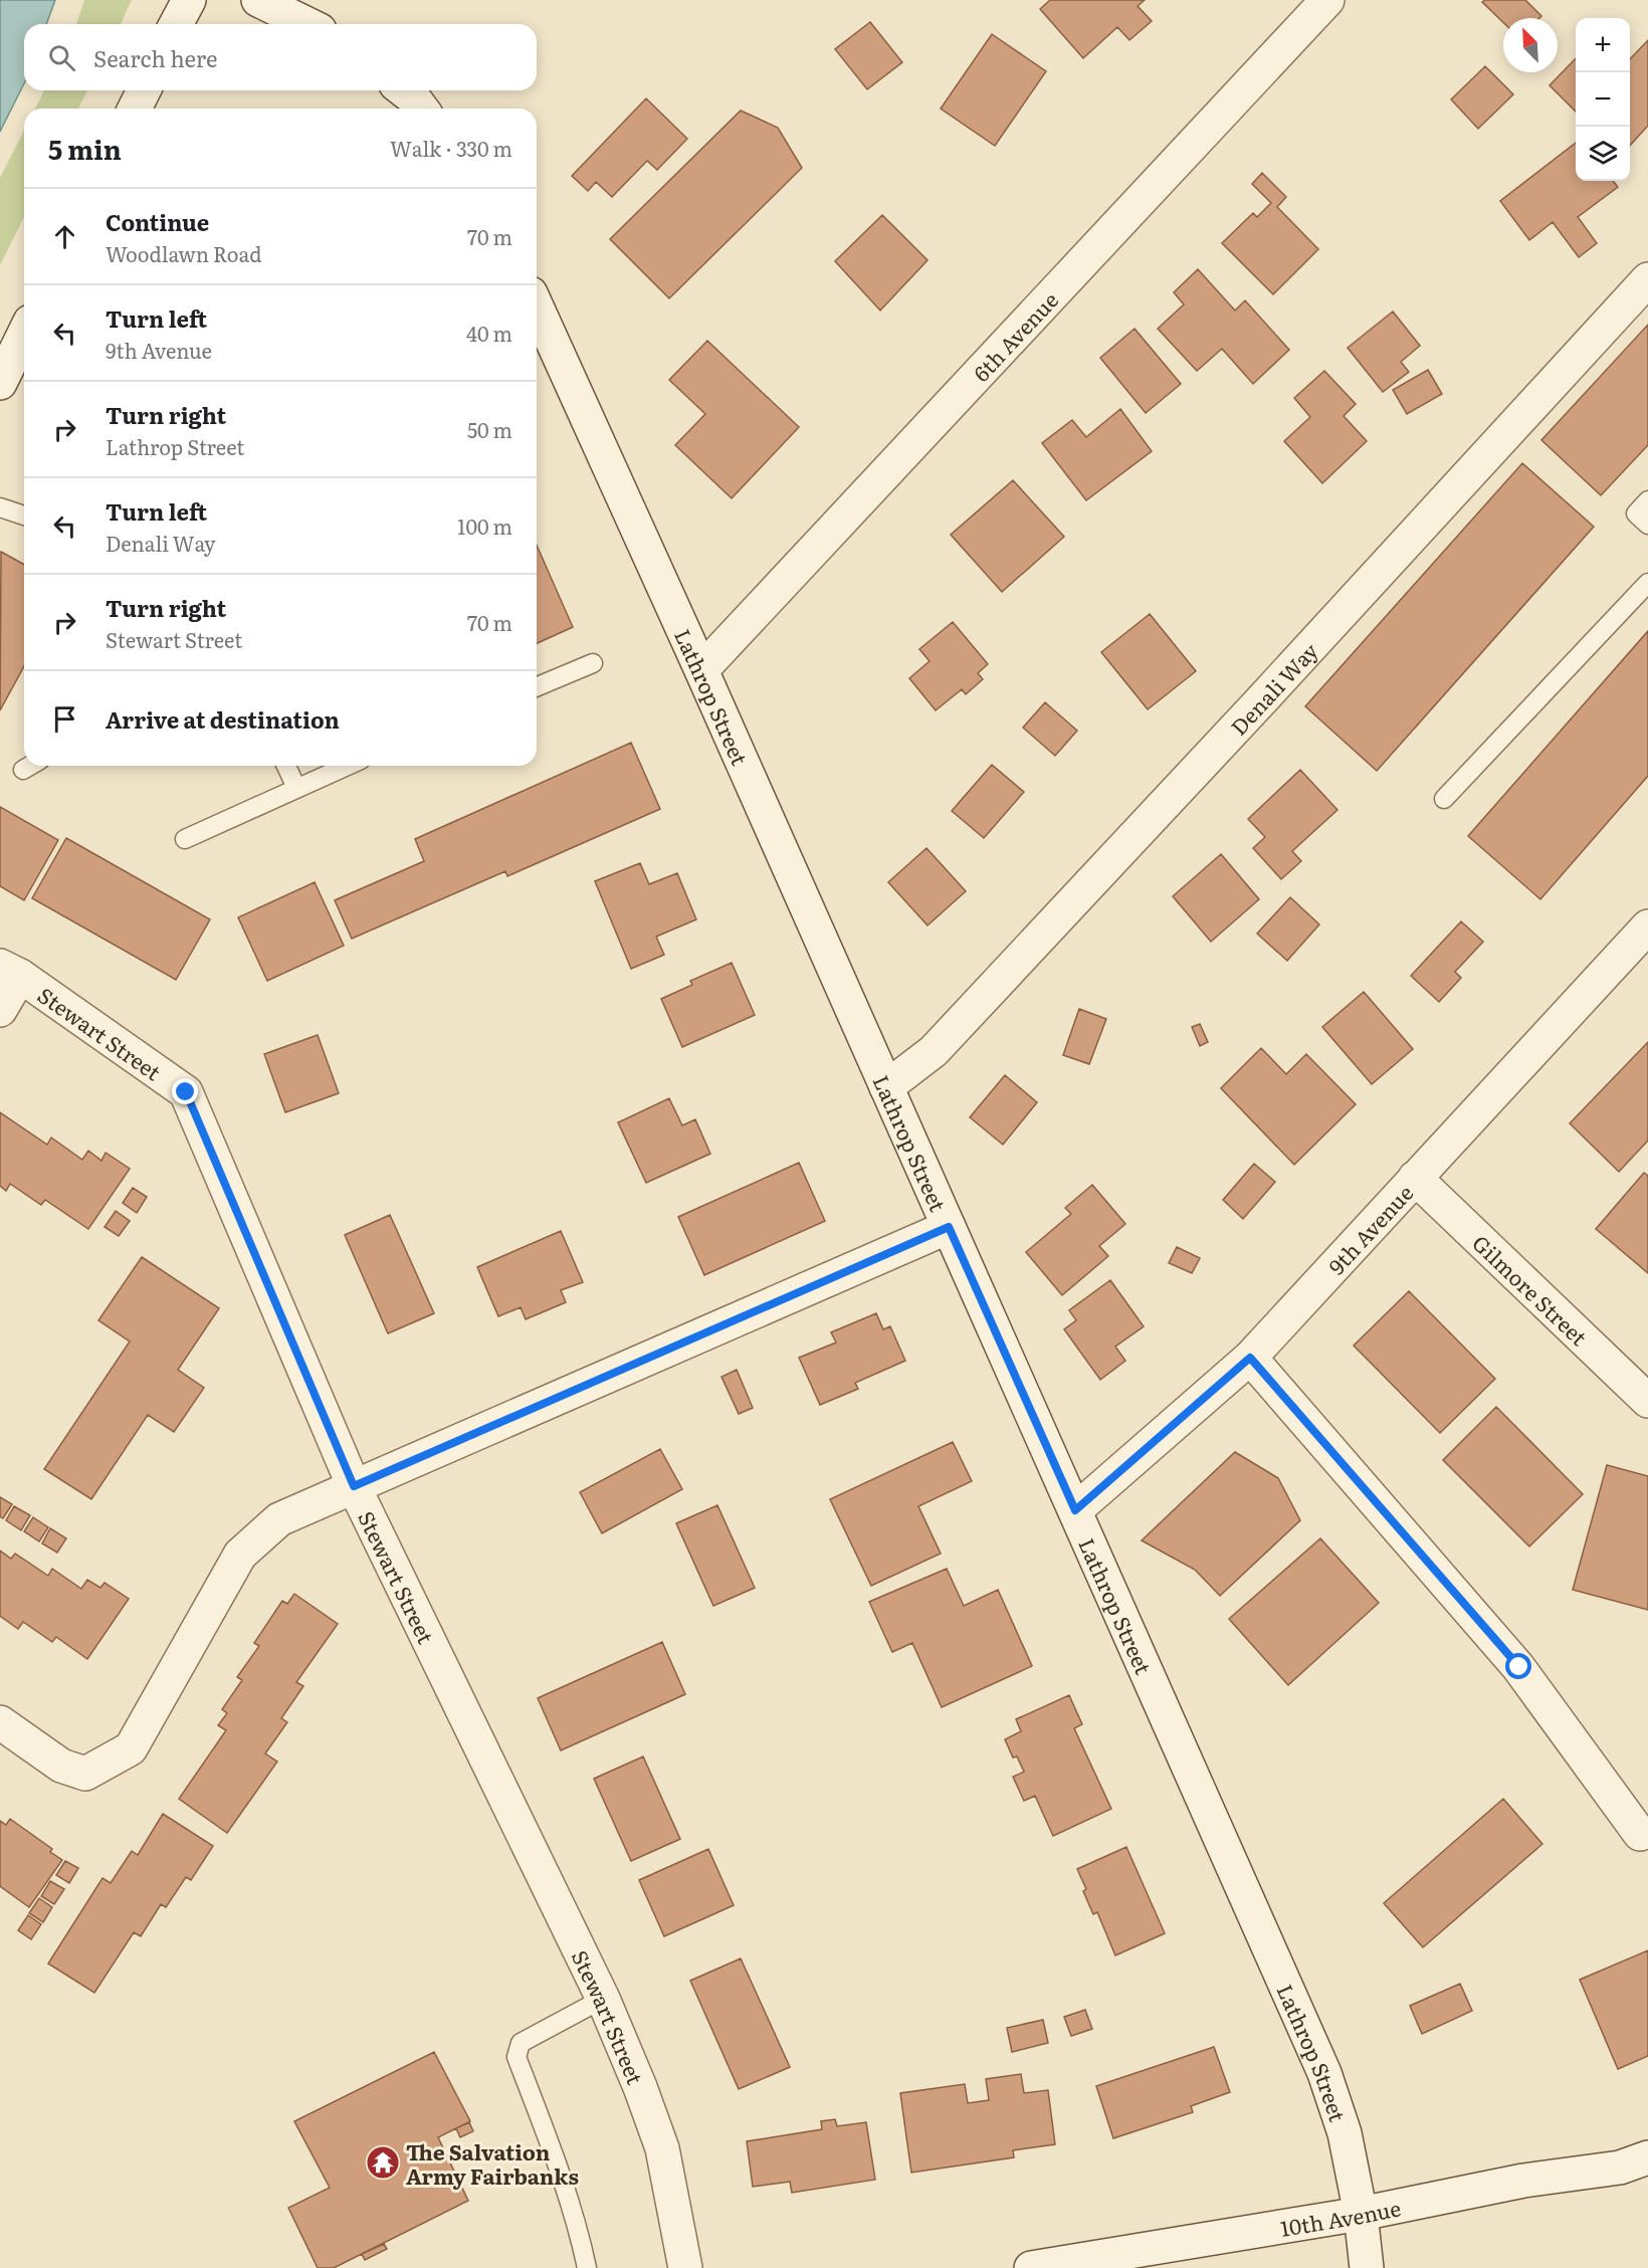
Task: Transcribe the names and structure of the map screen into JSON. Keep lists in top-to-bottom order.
{
  "streets": {
    "street": [
      "6th Avenue",
      "Denali Way",
      "Lathrop Street",
      "Stewart Street",
      "9th Avenue",
      "Gilmore Street",
      "10th Avenue"
    ]
  },
  "crossings": [
    ["6th Avenue", "Lathrop Street"],
    ["Denali Way", "Lathrop Street"],
    ["Lathrop Street", "9th Avenue"],
    ["Lathrop Street", "10th Avenue"],
    ["9th Avenue", "Gilmore Street"]
  ],
  "places": {
    "temple": ["The Salvation Army Fairbanks"]
  },
  "north": "top left",
  "page": {
    "map_buttons": ["+", "−"],
    "search": "Search here",
    "heading": ["5 min", "Walk · 330 m"],
    "list": [
      ["Continue", "Woodlawn Road", "70 m"],
      ["Turn left", "9th Avenue", "40 m"],
      ["Turn right", "Lathrop Street", "50 m"],
      ["Turn left", "Denali Way", "100 m"],
      ["Turn right", "Stewart Street", "70 m"],
      "Arrive at destination"
    ]
  }
}
